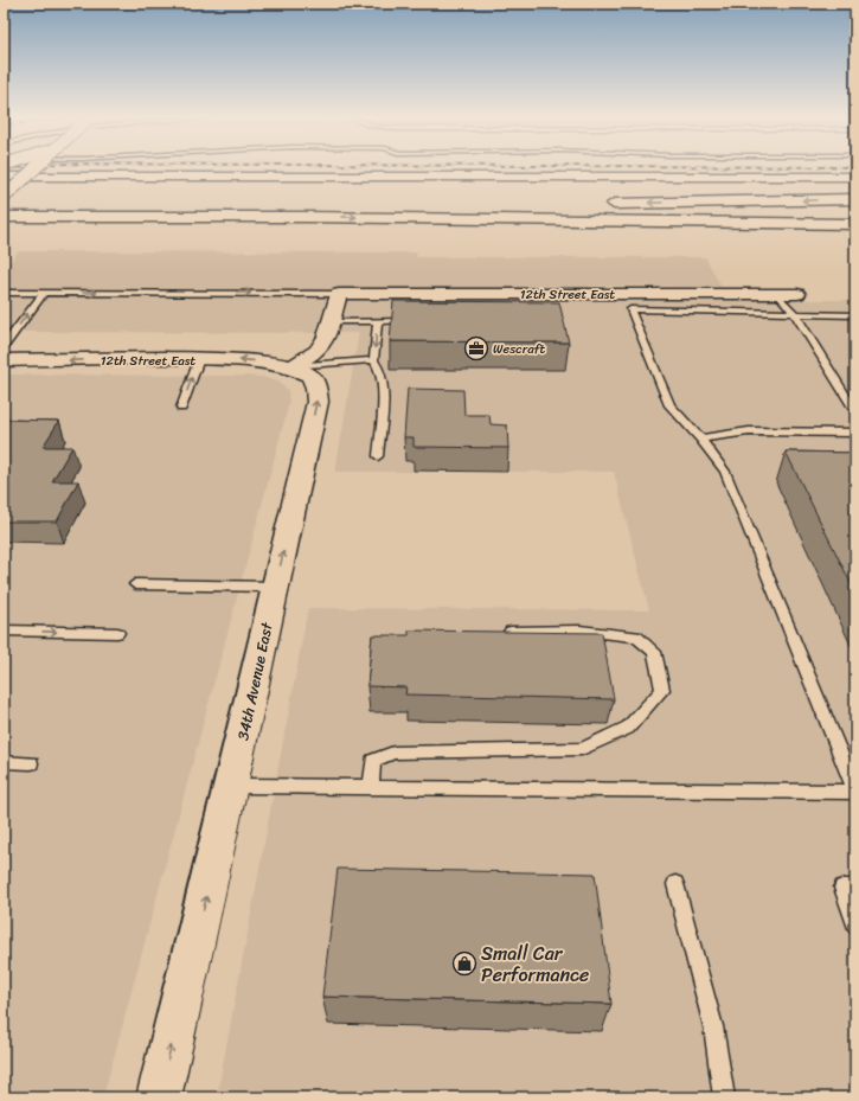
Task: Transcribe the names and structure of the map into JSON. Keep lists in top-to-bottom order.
{
  "streets": {
    "main road": ["12th Street East", "34th Avenue East"]
  },
  "crossings": [
    ["12th Street East", "34th Avenue East"]
  ],
  "one_way": ["12th Street East", "34th Avenue East"],
  "places": {
    "office": ["Wescraft"],
    "shop": ["Small Car Performance"]
  }
}
